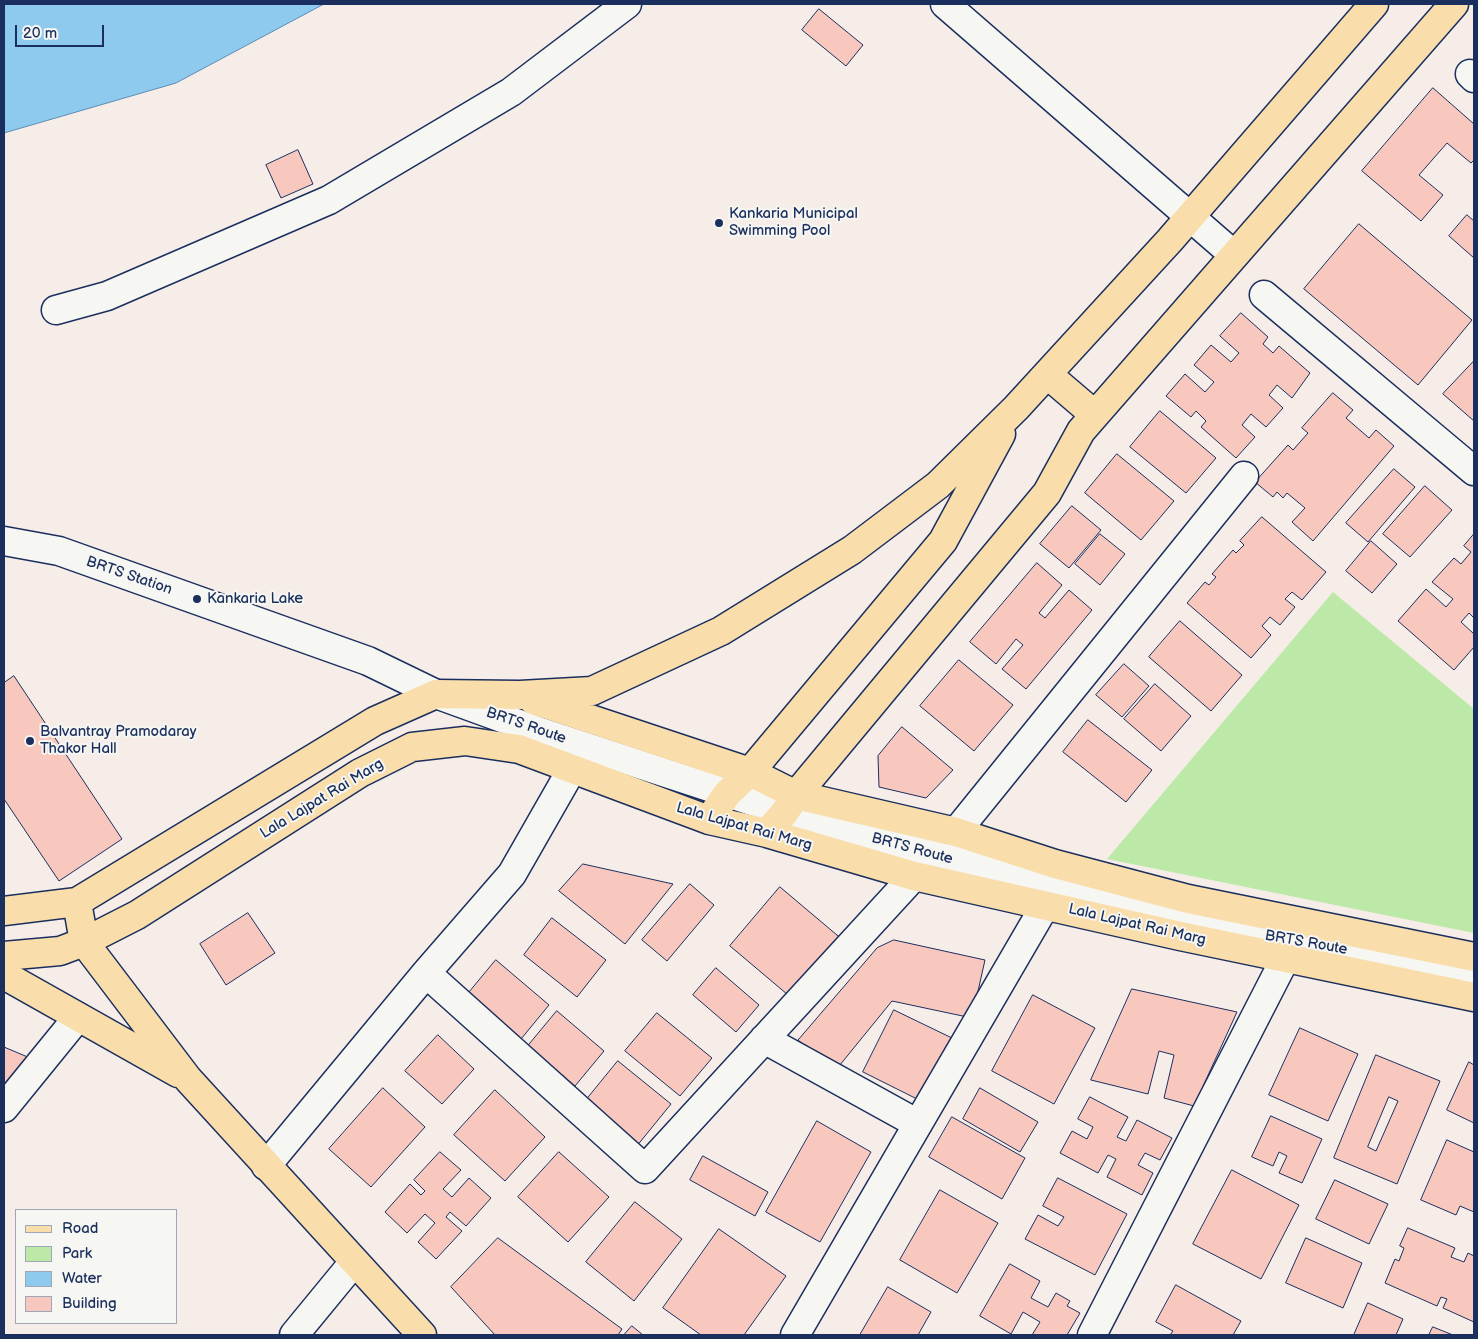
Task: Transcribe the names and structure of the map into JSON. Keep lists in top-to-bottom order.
{
  "streets": {
    "main road": ["Lala Lajpat Rai Marg"],
    "street": ["BRTS Station", "BRTS Route"]
  },
  "crossings": [
    ["BRTS Station", "BRTS Route"]
  ],
  "places": ["Kankaria Municipal Swimming Pool", "Kankaria Lake", "Balvantray Pramodaray Thakor Hall"],
  "legend": [
    "Road",
    "Park",
    "Water",
    "Building"
  ],
  "scale_bar": "20 m"
}
